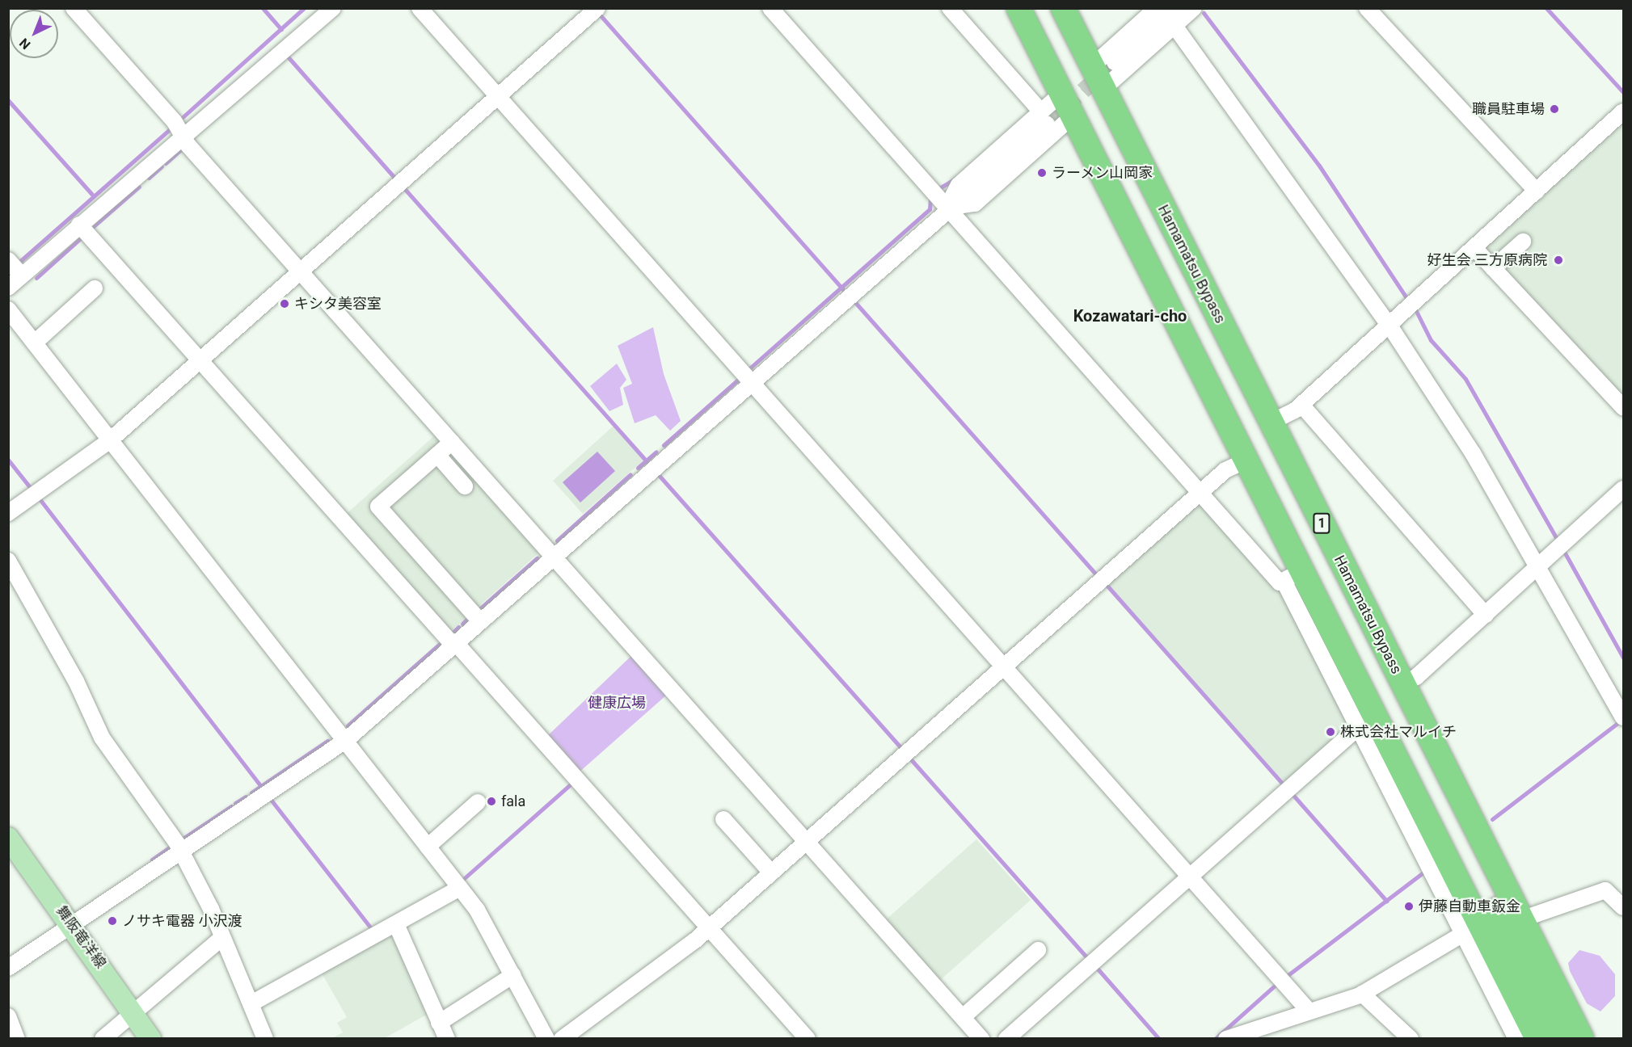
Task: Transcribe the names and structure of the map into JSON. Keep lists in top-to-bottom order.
{
  "streets": {
    "highway": ["Hamamatsu Bypass", "1"],
    "main road": ["舞阪竜洋線"]
  },
  "districts": ["Kozawatari-cho"],
  "parks": ["健康広場"],
  "places": [
    "職員駐車場",
    "ラーメン山岡家",
    "好生会 三方原病院",
    "キシタ美容室",
    "株式会社マルイチ",
    "fala",
    "伊藤自動車鈑金",
    "ノサキ電器 小沢渡"
  ],
  "north": "bottom left"
}
